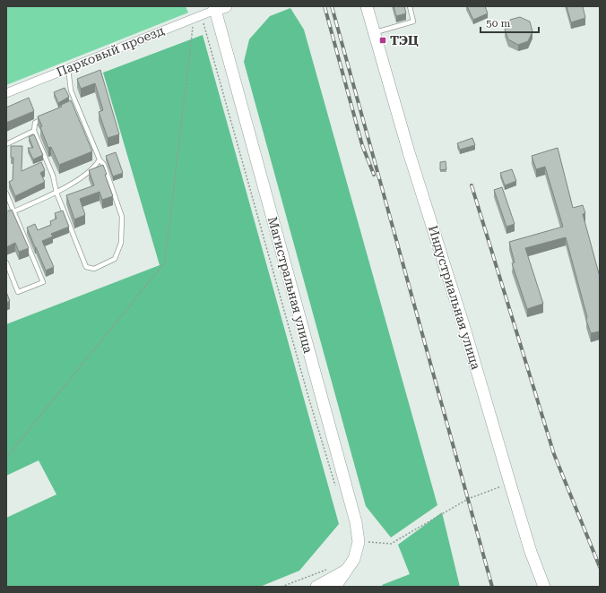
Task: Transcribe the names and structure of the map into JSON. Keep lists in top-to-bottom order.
{
  "streets": {
    "street": ["Парковый проезд", "Магистральная улица", "Индустриальная улица"]
  },
  "crossings": [
    ["Парковый проезд", "Магистральная улица"]
  ],
  "places": {
    "transit": ["ТЭЦ"]
  },
  "scale_bar": "50 m"
}
